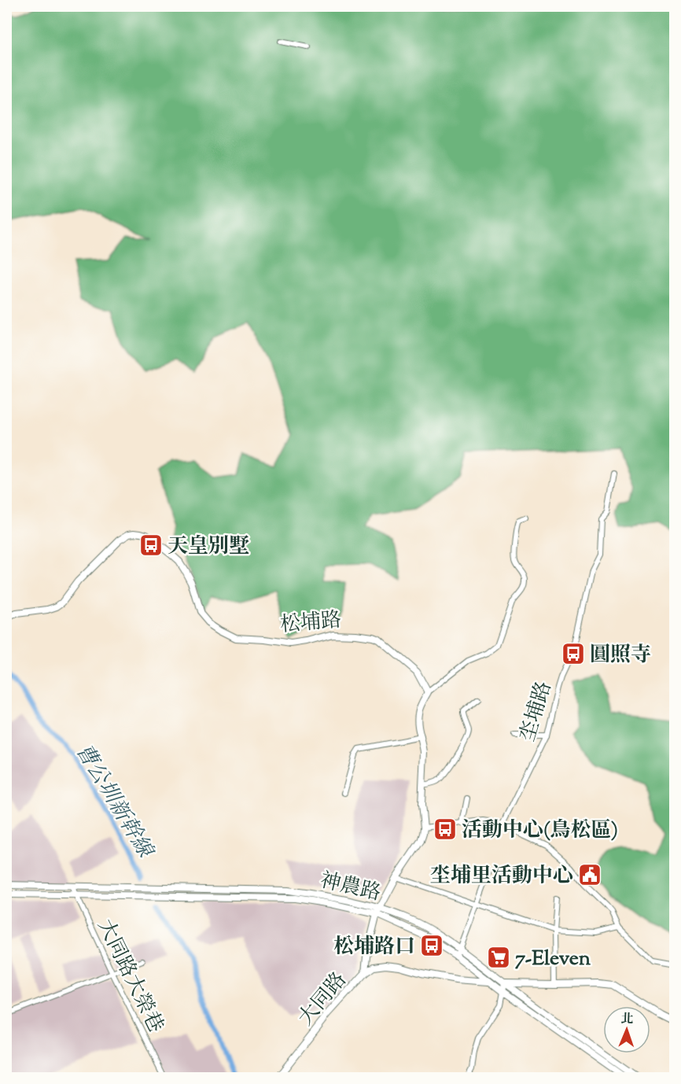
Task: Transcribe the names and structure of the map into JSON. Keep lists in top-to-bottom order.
{
  "streets": {
    "street": [
      "松埔路",
      "坔埔路",
      "神農路",
      "大同路大榮巷",
      "大同路"
    ]
  },
  "crossings": [
    ["神農路", "大同路大榮巷"],
    ["神農路", "大同路"]
  ],
  "water": ["曹公圳新幹線"],
  "places": {
    "bus stop": [
      "天皇別墅",
      "圓照寺",
      "活動中心(鳥松區)",
      "松埔路口"
    ],
    "public building": ["坔埔里活動中心"],
    "supermarket": ["7-Eleven"]
  },
  "north": "top"
}
